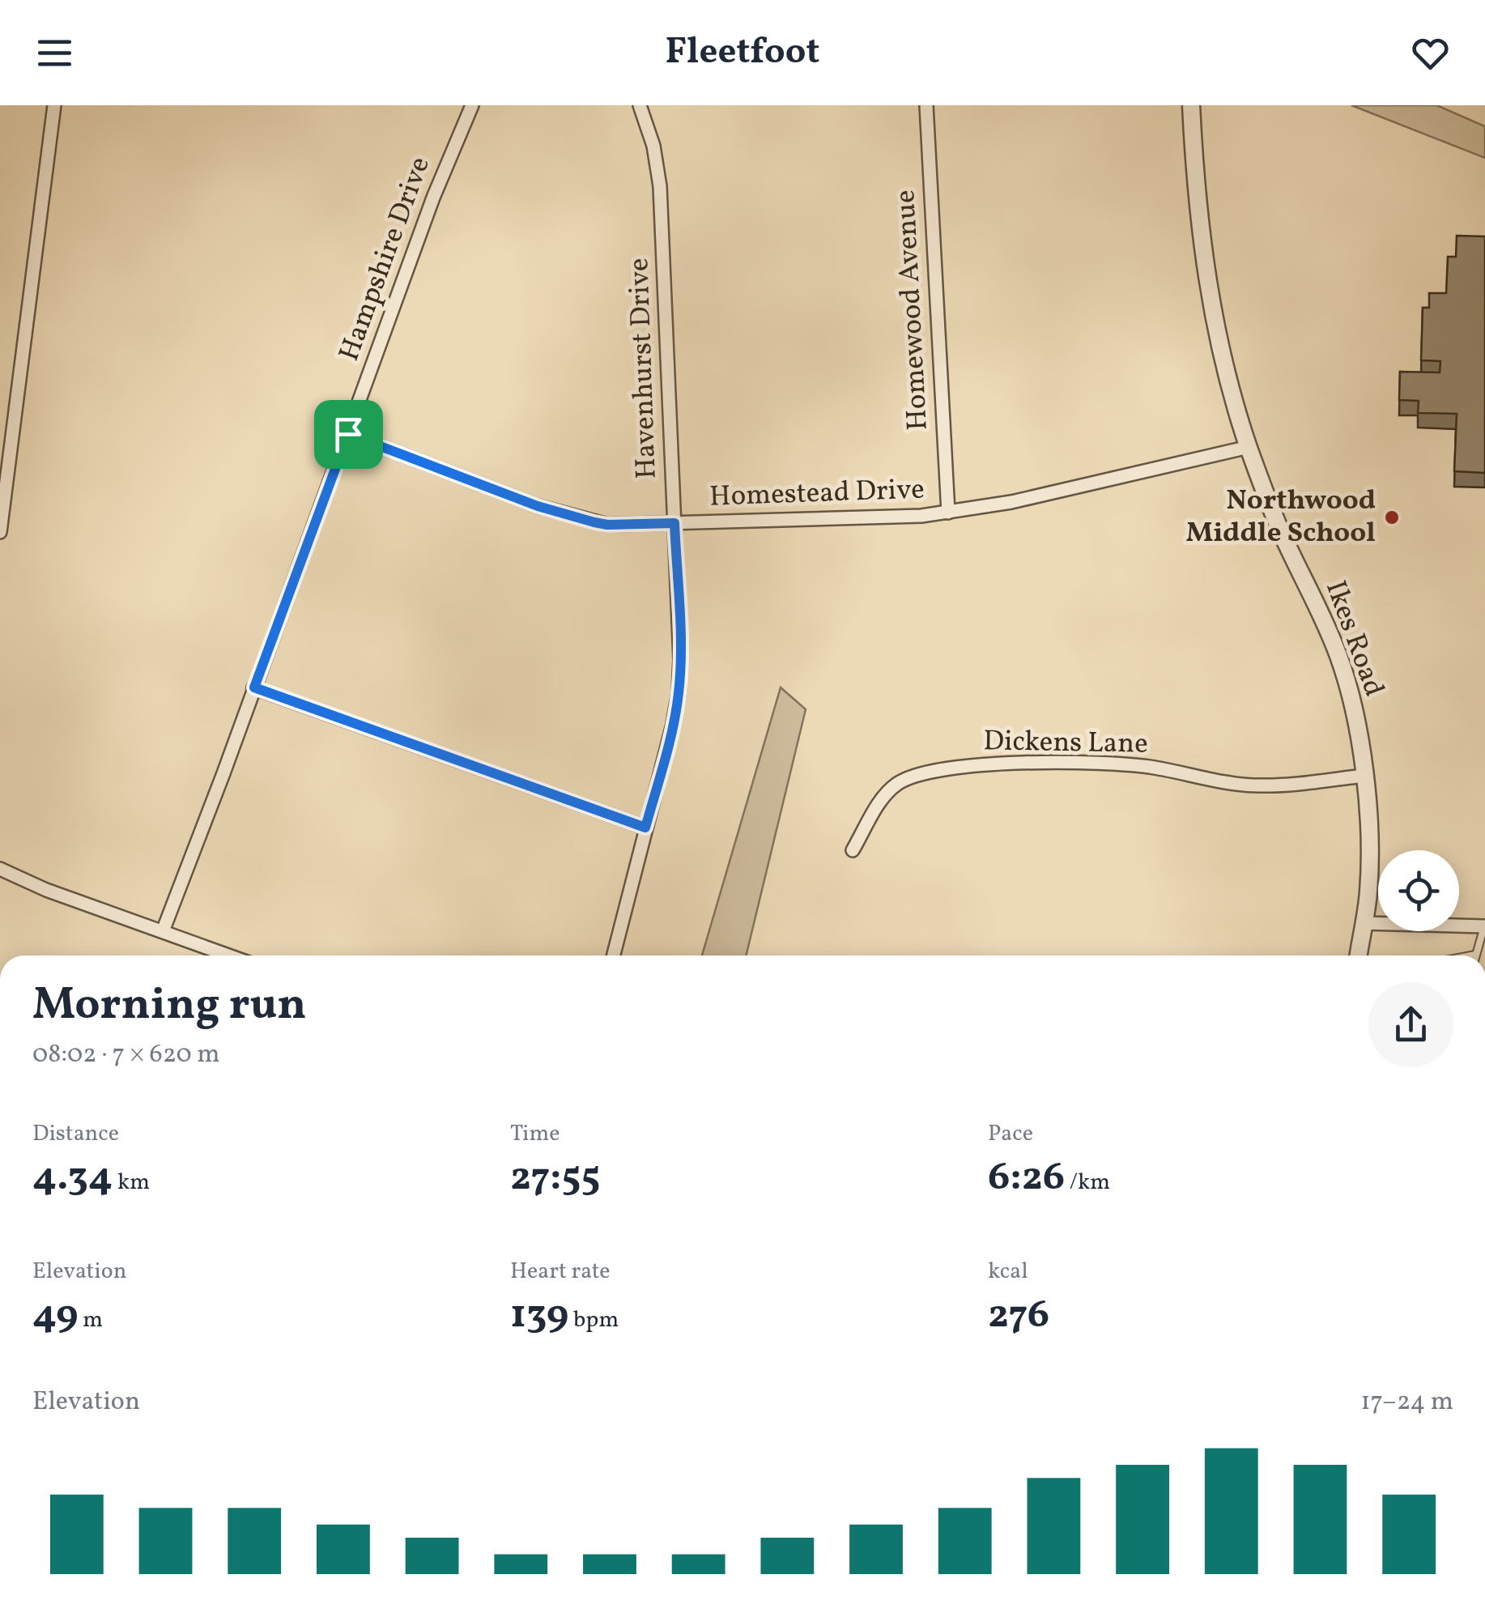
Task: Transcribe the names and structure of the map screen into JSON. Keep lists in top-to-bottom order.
{
  "streets": {
    "street": [
      "Hampshire Drive",
      "Homewood Avenue",
      "Havenhurst Drive",
      "Homestead Drive",
      "Ikes Road",
      "Dickens Lane"
    ]
  },
  "crossings": [
    ["Hampshire Drive", "Homestead Drive"],
    ["Homewood Avenue", "Homestead Drive"],
    ["Havenhurst Drive", "Homestead Drive"],
    ["Homestead Drive", "Ikes Road"],
    ["Ikes Road", "Dickens Lane"]
  ],
  "places": ["Northwood Middle School"],
  "page": {
    "header": "Fleetfoot",
    "heading": ["Morning run", "08:02 · 7 × 620 m"],
    "stats": [
      ["Distance", "4.34 km"],
      ["Time", "27:55"],
      ["Pace", "6:26 /km"],
      ["Elevation", "49 m"],
      ["Heart rate", "139 bpm"],
      ["kcal", "276"]
    ],
    "chart": ["Elevation", "17–24 m"]
  }
}
